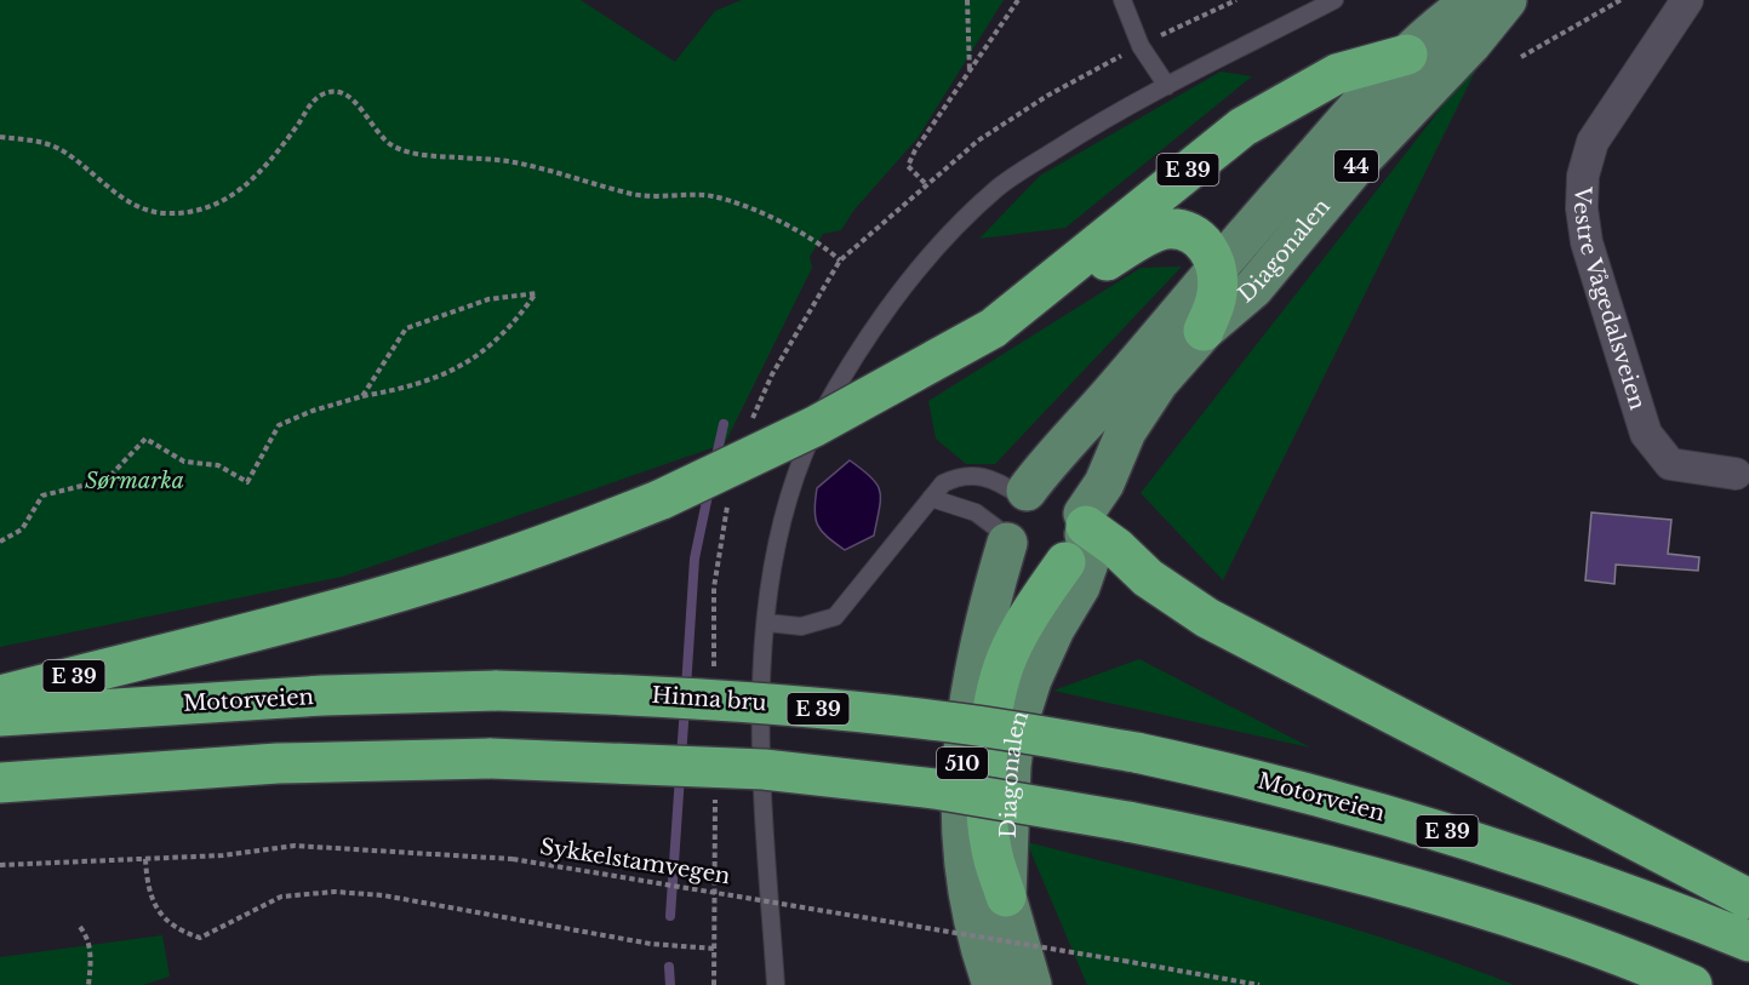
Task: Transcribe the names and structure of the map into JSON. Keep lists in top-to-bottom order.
{
  "streets": {
    "highway": [
      "E 39",
      "Hinna bru",
      "Motorveien",
      "510"
    ],
    "main road": ["44", "Diagonalen"],
    "street": ["Vestre Vågedalsveien"],
    "path": ["Sykkelstamvegen"]
  },
  "crossings": [
    ["44", "Diagonalen"],
    ["44", "510"],
    ["E 39", "Diagonalen"],
    ["Diagonalen", "510"],
    ["Hinna bru", "Motorveien"]
  ],
  "parks": ["Sørmarka"]
}
